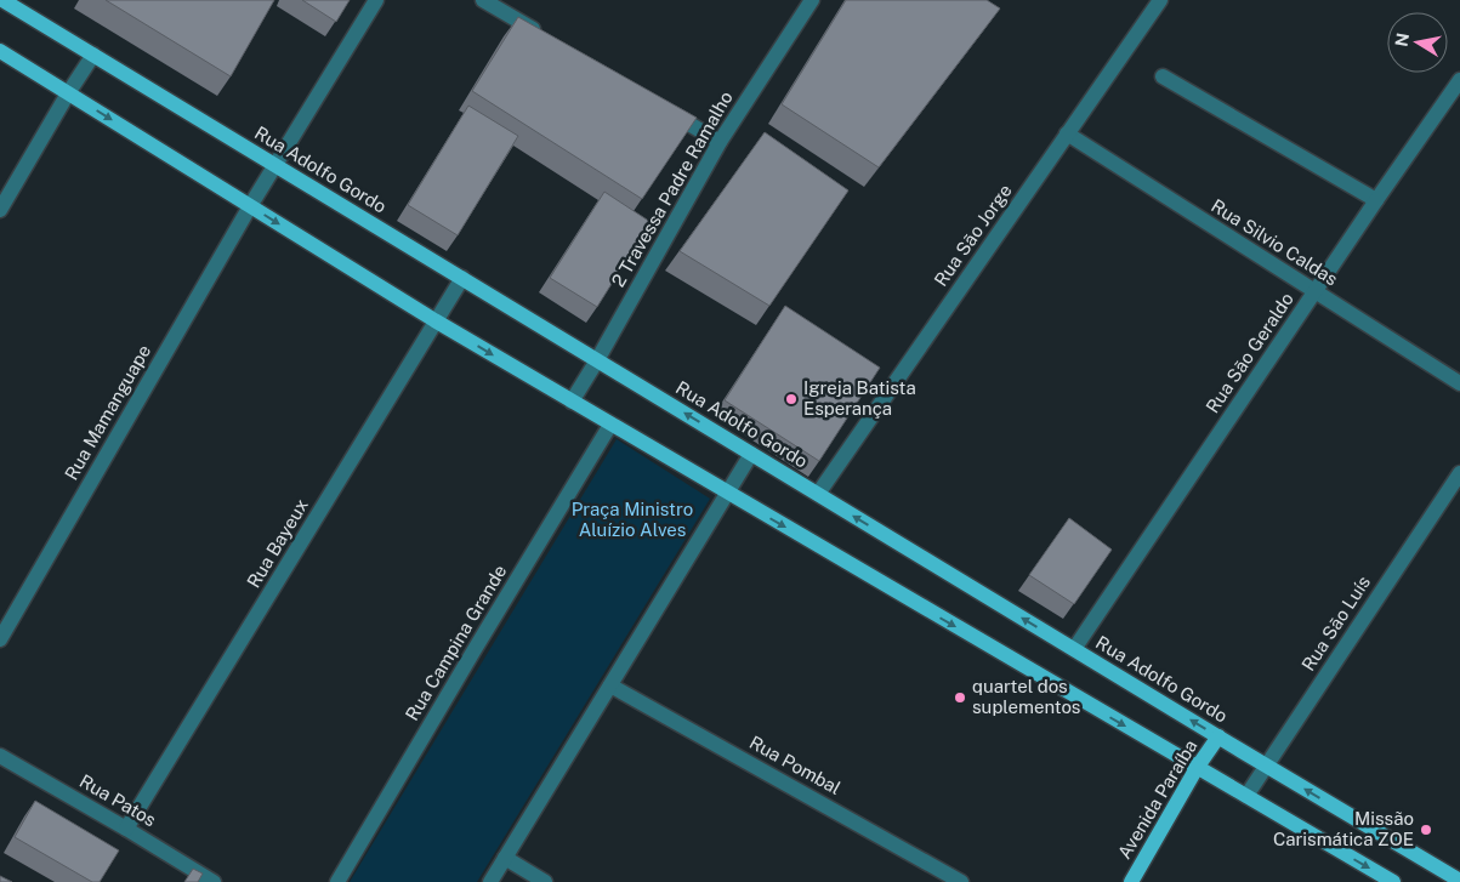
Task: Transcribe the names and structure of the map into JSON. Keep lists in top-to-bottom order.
{
  "streets": {
    "main road": ["Rua Adolfo Gordo", "Avenida Paraíba"],
    "street": [
      "2 Travessa Padre Ramalho",
      "Rua São Jorge",
      "Rua Silvio Caldas",
      "Rua São Geraldo",
      "Rua Mamanguape",
      "Rua Bayeux",
      "Rua São Luís",
      "Rua Campina Grande",
      "Rua Pombal",
      "Rua Patos"
    ]
  },
  "crossings": [
    ["Rua Adolfo Gordo", "2 Travessa Padre Ramalho"],
    ["Rua Adolfo Gordo", "Rua São Jorge"],
    ["Rua Adolfo Gordo", "Rua São Geraldo"],
    ["Rua Adolfo Gordo", "Rua Mamanguape"],
    ["Rua Adolfo Gordo", "Rua Bayeux"],
    ["Rua Adolfo Gordo", "Rua São Luís"],
    ["Rua Adolfo Gordo", "Avenida Paraíba"],
    ["Rua São Jorge", "Rua Silvio Caldas"],
    ["Rua Silvio Caldas", "Rua São Geraldo"],
    ["Rua Bayeux", "Rua Patos"]
  ],
  "parks": ["Praça Ministro Aluízio Alves"],
  "places": ["Igreja Batista Esperança", "quartel dos suplementos", "Missão Carismática ZOE"],
  "north": "left"
}
